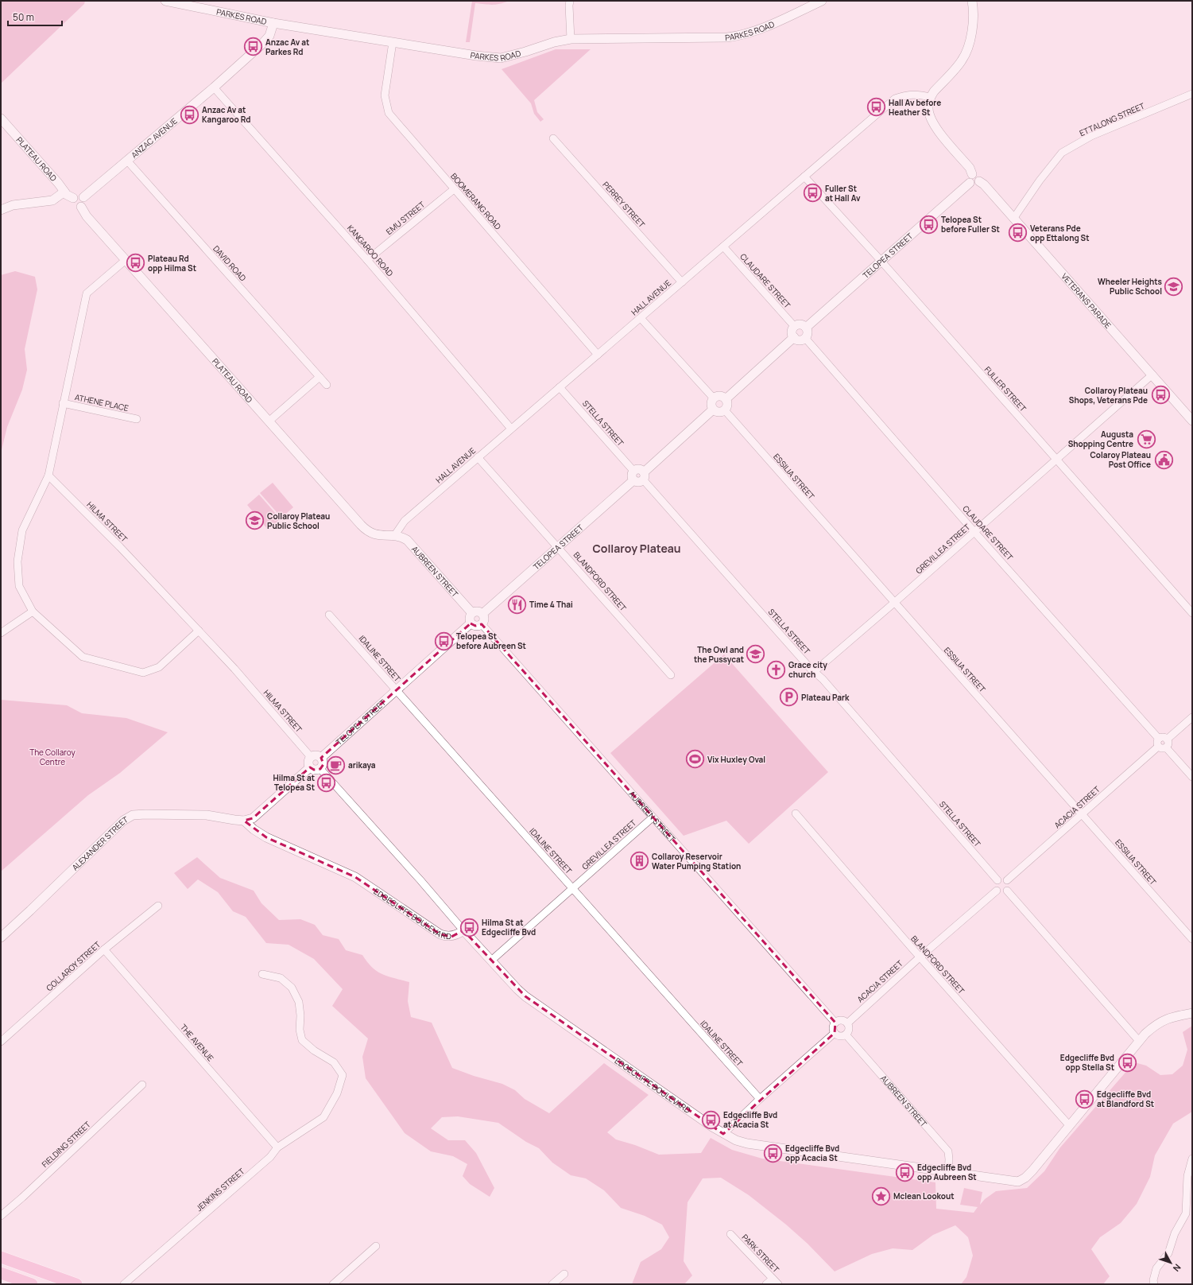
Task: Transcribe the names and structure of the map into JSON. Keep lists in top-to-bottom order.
{
  "streets": {
    "street": [
      "PARKES ROAD",
      "ETTALONG STREET",
      "ANZAC AVENUE",
      "PLATEAU ROAD",
      "BOOMERANG ROAD",
      "PERREY STREET",
      "EMU STREET",
      "KANGAROO ROAD",
      "TELOPEA STREET",
      "DAVID ROAD",
      "CLAUDARE STREET",
      "HALL AVENUE",
      "VETERANS PARADE",
      "FULLER STREET",
      "ATHENE PLACE",
      "STELLA STREET",
      "ESSILIA STREET",
      "HILMA STREET",
      "GREVILLEA STREET",
      "AUBREEN STREET",
      "BLANDFORD STREET",
      "IDALINE STREET",
      "ACACIA STREET",
      "ALEXANDER STREET",
      "EDGECLIFFE BOULEVARD",
      "COLLAROY STREET",
      "THE AVENUE",
      "FIELDING STREET",
      "JENKINS STREET",
      "PARK STREET"
    ]
  },
  "crossings": [
    ["PARKES ROAD", "ANZAC AVENUE"],
    ["PARKES ROAD", "BOOMERANG ROAD"],
    ["ETTALONG STREET", "VETERANS PARADE"],
    ["ANZAC AVENUE", "PLATEAU ROAD"],
    ["ANZAC AVENUE", "KANGAROO ROAD"],
    ["ANZAC AVENUE", "DAVID ROAD"],
    ["PLATEAU ROAD", "HALL AVENUE"],
    ["PLATEAU ROAD", "AUBREEN STREET"],
    ["BOOMERANG ROAD", "EMU STREET"],
    ["BOOMERANG ROAD", "HALL AVENUE"],
    ["PERREY STREET", "HALL AVENUE"],
    ["EMU STREET", "KANGAROO ROAD"],
    ["KANGAROO ROAD", "HALL AVENUE"],
    ["TELOPEA STREET", "CLAUDARE STREET"],
    ["TELOPEA STREET", "VETERANS PARADE"],
    ["TELOPEA STREET", "FULLER STREET"],
    ["TELOPEA STREET", "STELLA STREET"],
    ["TELOPEA STREET", "HILMA STREET"],
    ["TELOPEA STREET", "AUBREEN STREET"],
    ["TELOPEA STREET", "BLANDFORD STREET"],
    ["TELOPEA STREET", "IDALINE STREET"],
    ["CLAUDARE STREET", "HALL AVENUE"],
    ["CLAUDARE STREET", "GREVILLEA STREET"],
    ["CLAUDARE STREET", "ACACIA STREET"],
    ["HALL AVENUE", "FULLER STREET"],
    ["HALL AVENUE", "STELLA STREET"],
    ["HALL AVENUE", "AUBREEN STREET"],
    ["HALL AVENUE", "BLANDFORD STREET"],
    ["VETERANS PARADE", "GREVILLEA STREET"],
    ["FULLER STREET", "GREVILLEA STREET"],
    ["STELLA STREET", "GREVILLEA STREET"],
    ["STELLA STREET", "ACACIA STREET"],
    ["ESSILIA STREET", "GREVILLEA STREET"],
    ["ESSILIA STREET", "ACACIA STREET"],
    ["GREVILLEA STREET", "AUBREEN STREET"],
    ["GREVILLEA STREET", "IDALINE STREET"],
    ["GREVILLEA STREET", "EDGECLIFFE BOULEVARD"],
    ["AUBREEN STREET", "ACACIA STREET"],
    ["AUBREEN STREET", "EDGECLIFFE BOULEVARD"],
    ["BLANDFORD STREET", "ACACIA STREET"],
    ["BLANDFORD STREET", "EDGECLIFFE BOULEVARD"],
    ["ALEXANDER STREET", "EDGECLIFFE BOULEVARD"],
    ["COLLAROY STREET", "THE AVENUE"],
    ["THE AVENUE", "JENKINS STREET"]
  ],
  "districts": ["Collaroy Plateau"],
  "parks": ["The Collaroy Centre"],
  "places": {
    "bus stop": [
      "Anzac Av at Parkes Rd",
      "Hall Av before Heather St",
      "Anzac Av at Kangaroo Rd",
      "Fuller St at Hall Av",
      "Telopea St before Fuller St",
      "Veterans Pde opp Ettalong St",
      "Plateau Rd opp Hilma St",
      "Collaroy Plateau Shops, Veterans Pde",
      "Telopea St before Aubreen St",
      "Hilma St at Telopea St",
      "Hilma St at Edgecliffe Bvd",
      "Edgecliffe Bvd opp Stella St",
      "Edgecliffe Bvd at Blandford St",
      "Edgecliffe Bvd at Acacia St",
      "Edgecliffe Bvd opp Acacia St",
      "Edgecliffe Bvd opp Aubreen St"
    ],
    "school or university": ["Wheeler Heights Public School", "Collaroy Plateau Public School", "The Owl and the Pussycat"],
    "supermarket": ["Augusta Shopping Centre"],
    "public building": ["Colaroy Plateau Post Office"],
    "restaurant": ["Time 4 Thai"],
    "church": ["Grace city church"],
    "parking": ["Plateau Park"],
    "sports": ["Vix Huxley Oval"],
    "cafe": ["arikaya"],
    "building": ["Collaroy Reservoir Water Pumping Station"],
    "place": ["Mclean Lookout"]
  },
  "scale_bar": "50 m",
  "north": "bottom right"
}
